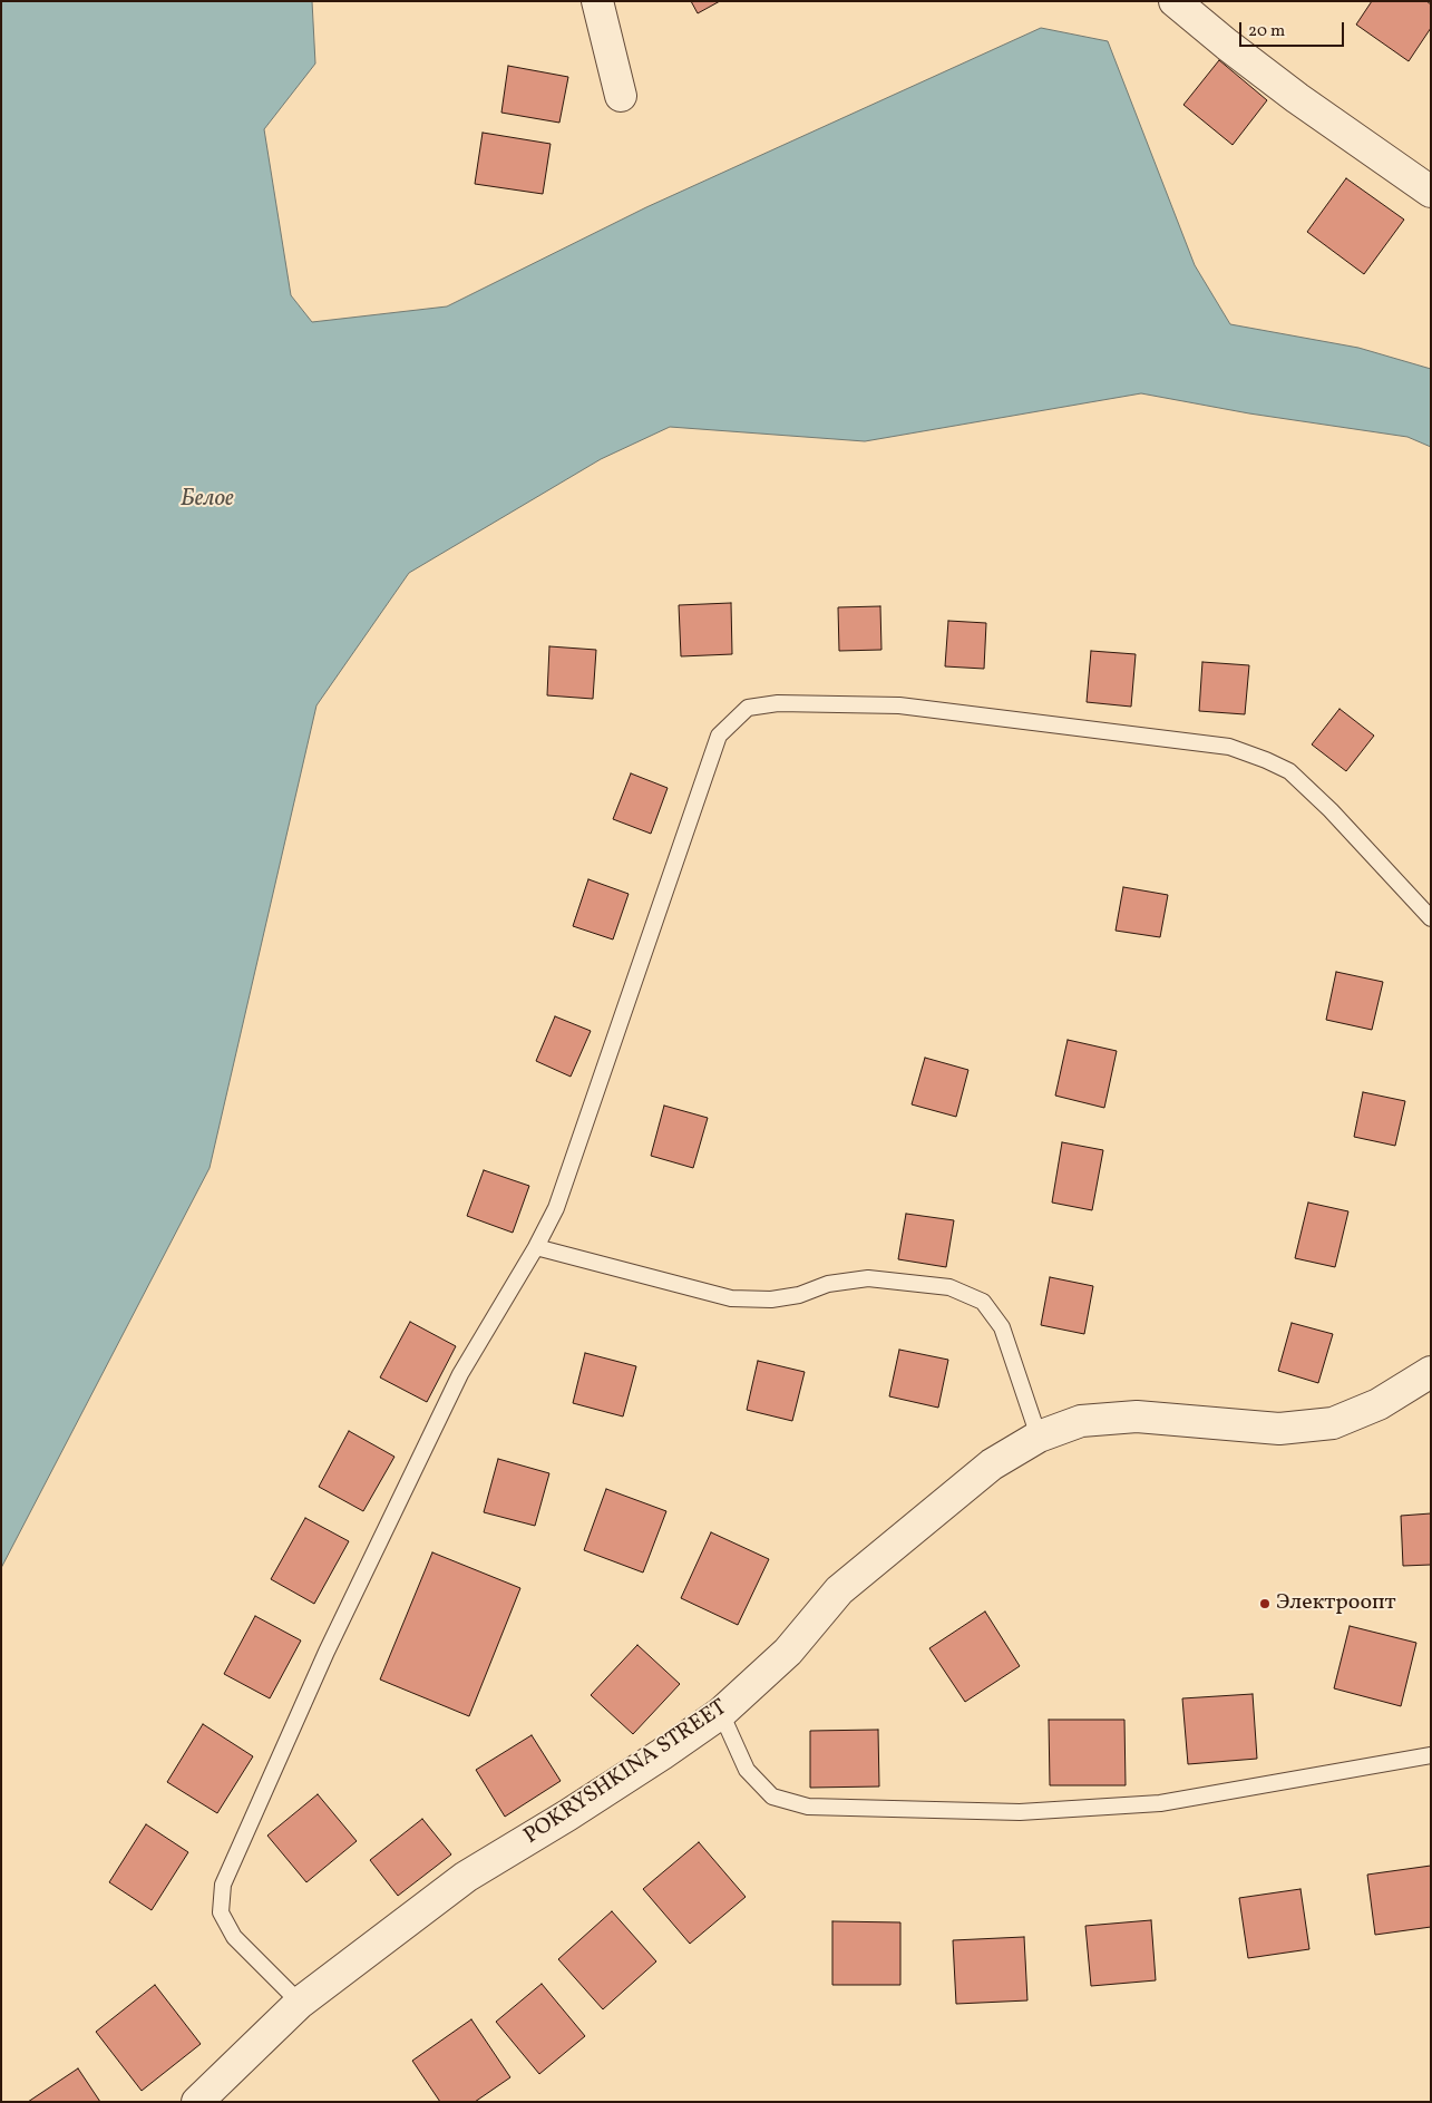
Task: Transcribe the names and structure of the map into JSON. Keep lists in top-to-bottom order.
{
  "streets": {
    "street": ["POKRYSHKINA STREET"]
  },
  "water": ["Белое"],
  "places": ["Электроопт"],
  "scale_bar": "20 m"
}
